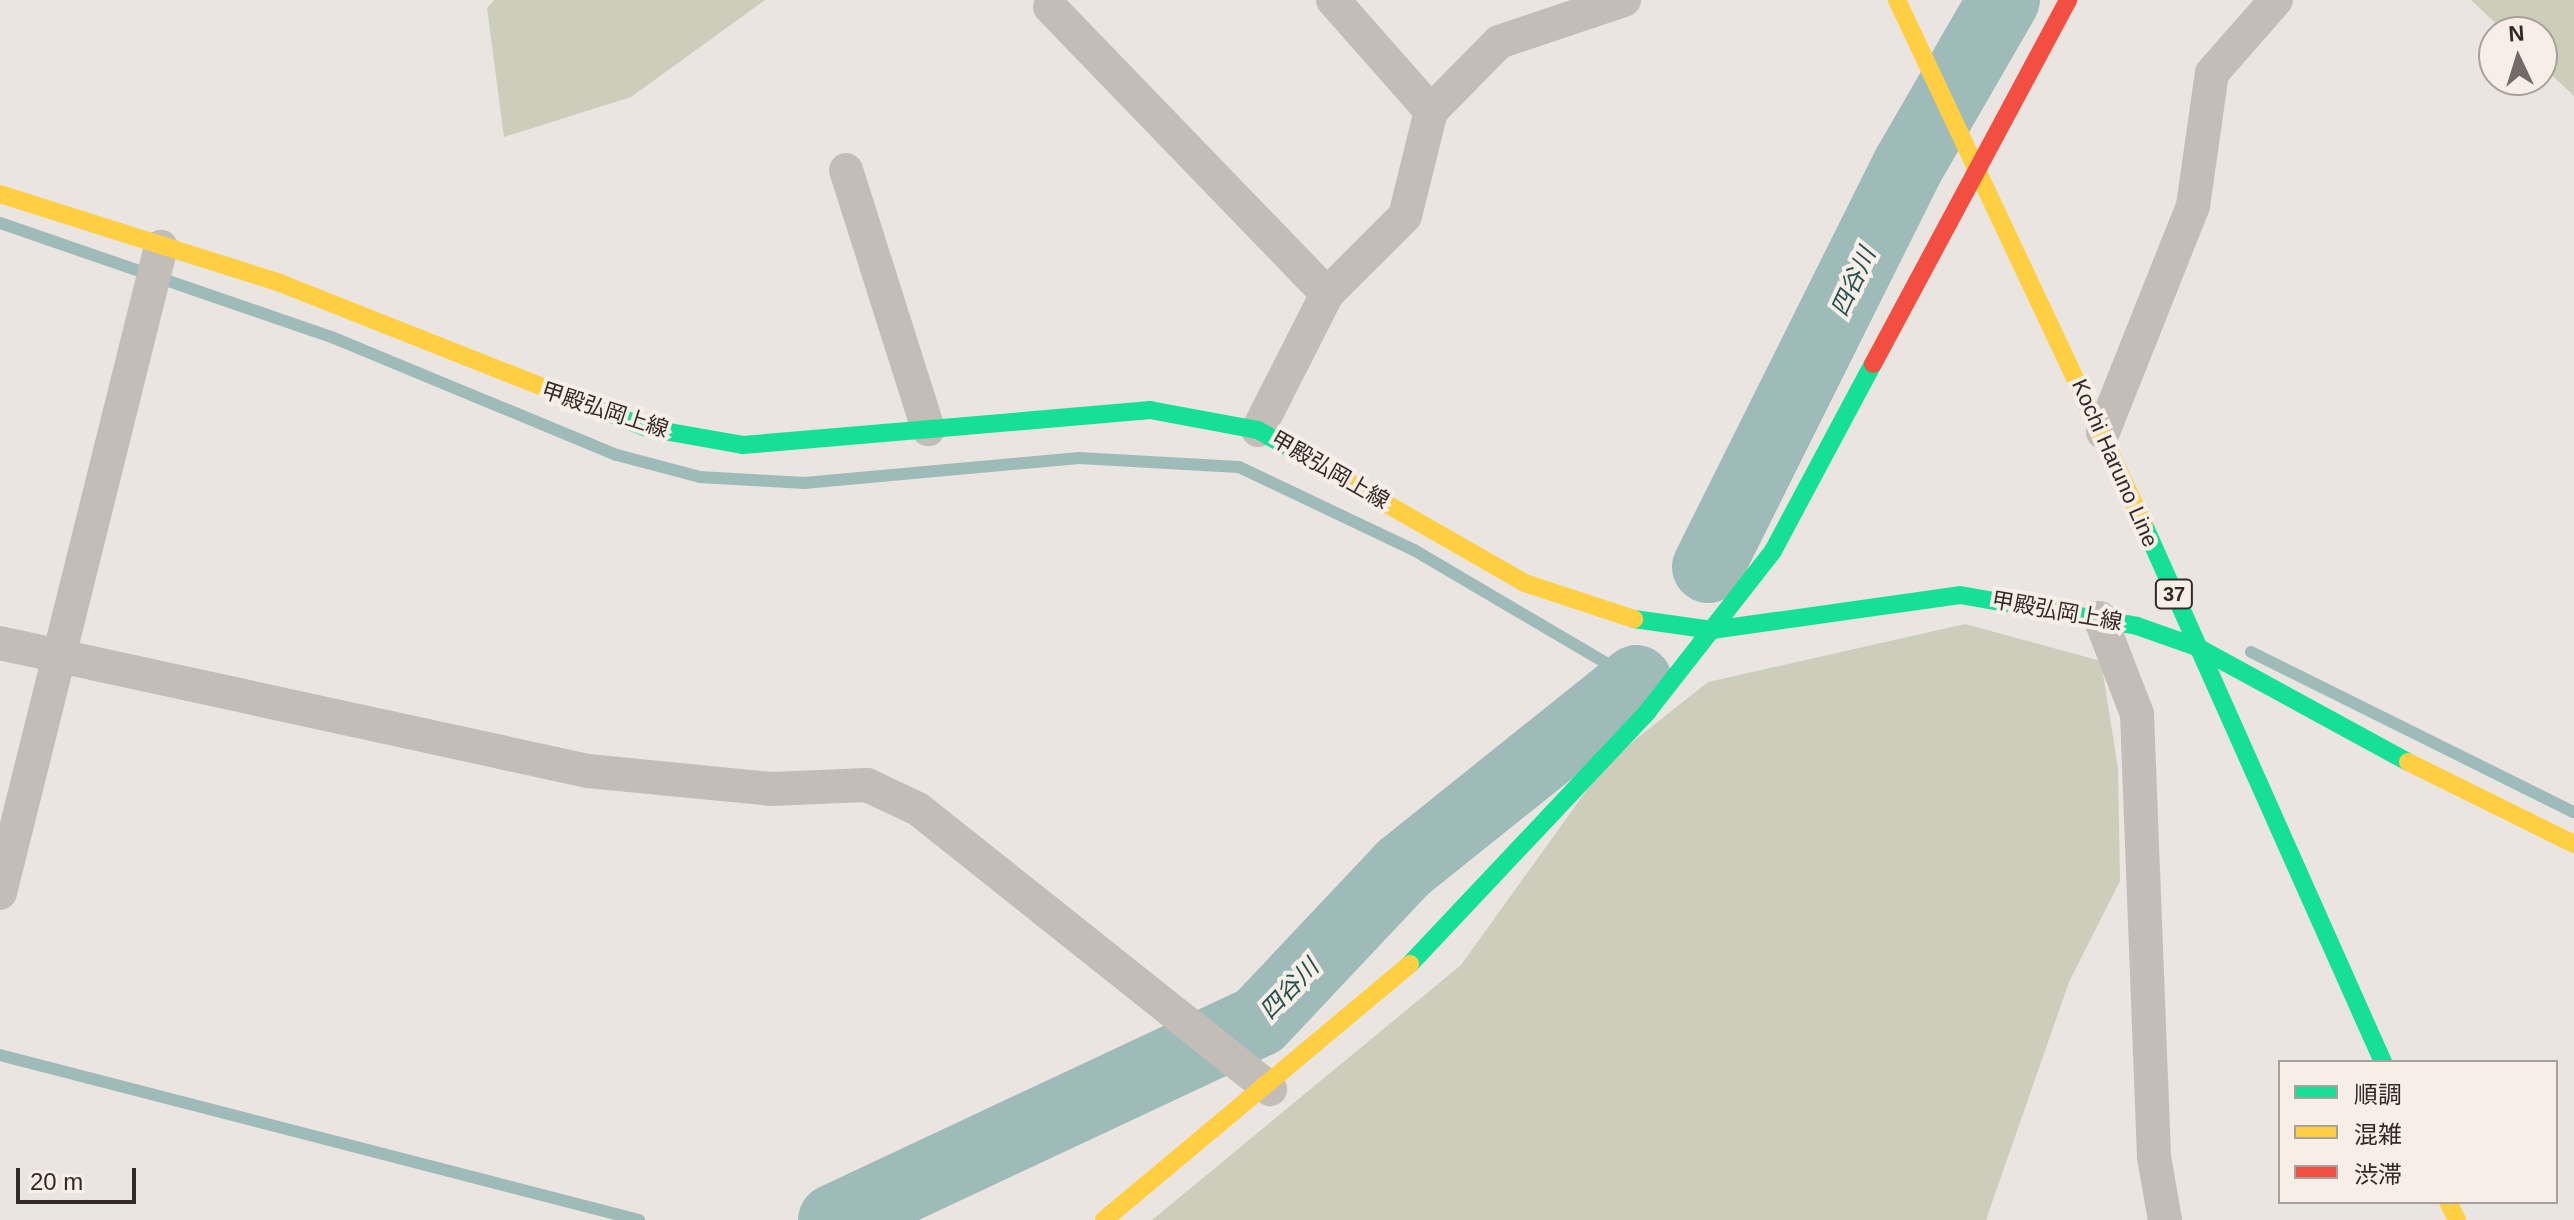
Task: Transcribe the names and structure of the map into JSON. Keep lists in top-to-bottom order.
{
  "streets": {
    "main road": ["甲殿弘岡上線", "Kochi Haruno Line", "37"]
  },
  "crossings": [
    ["甲殿弘岡上線", "Kochi Haruno Line"]
  ],
  "water": ["四谷川"],
  "legend": ["順調", "混雑", "渋滞"],
  "scale_bar": "20 m",
  "north": "top"
}
